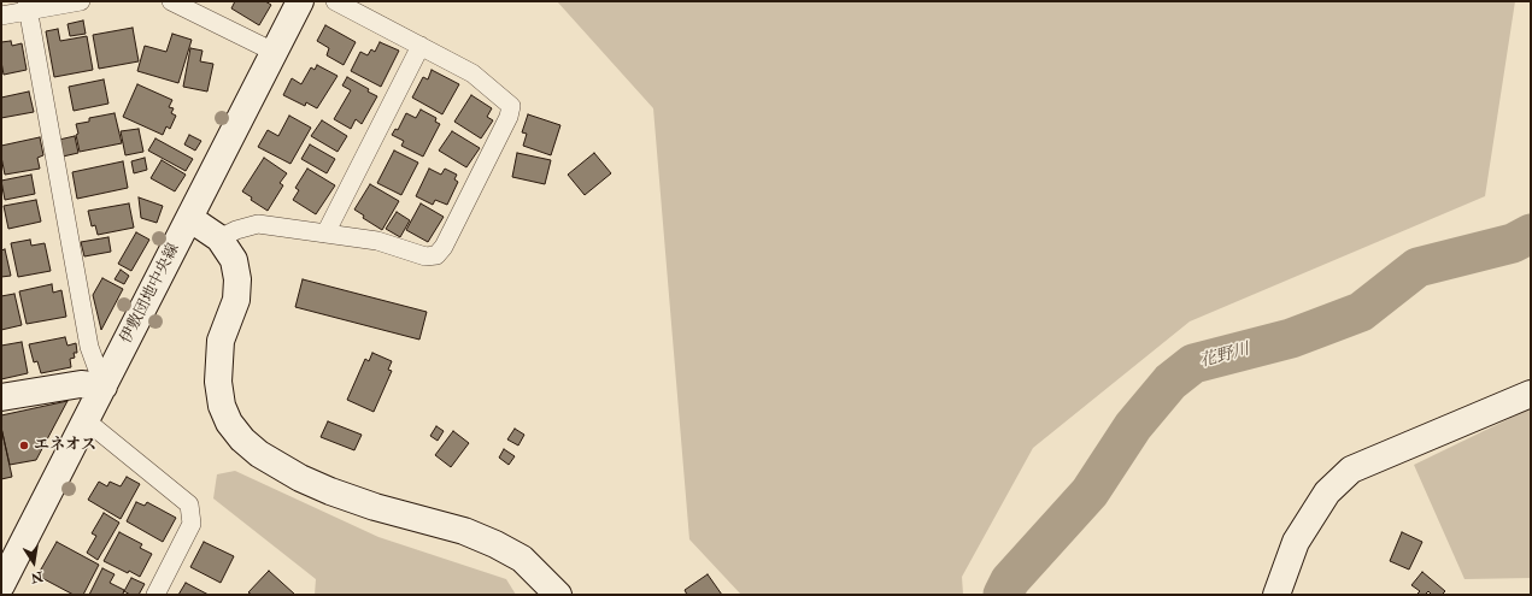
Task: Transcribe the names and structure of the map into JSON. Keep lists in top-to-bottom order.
{
  "streets": {
    "street": ["伊敷団地中央線"]
  },
  "water": ["花野川"],
  "places": ["エネオス"],
  "north": "bottom"
}
